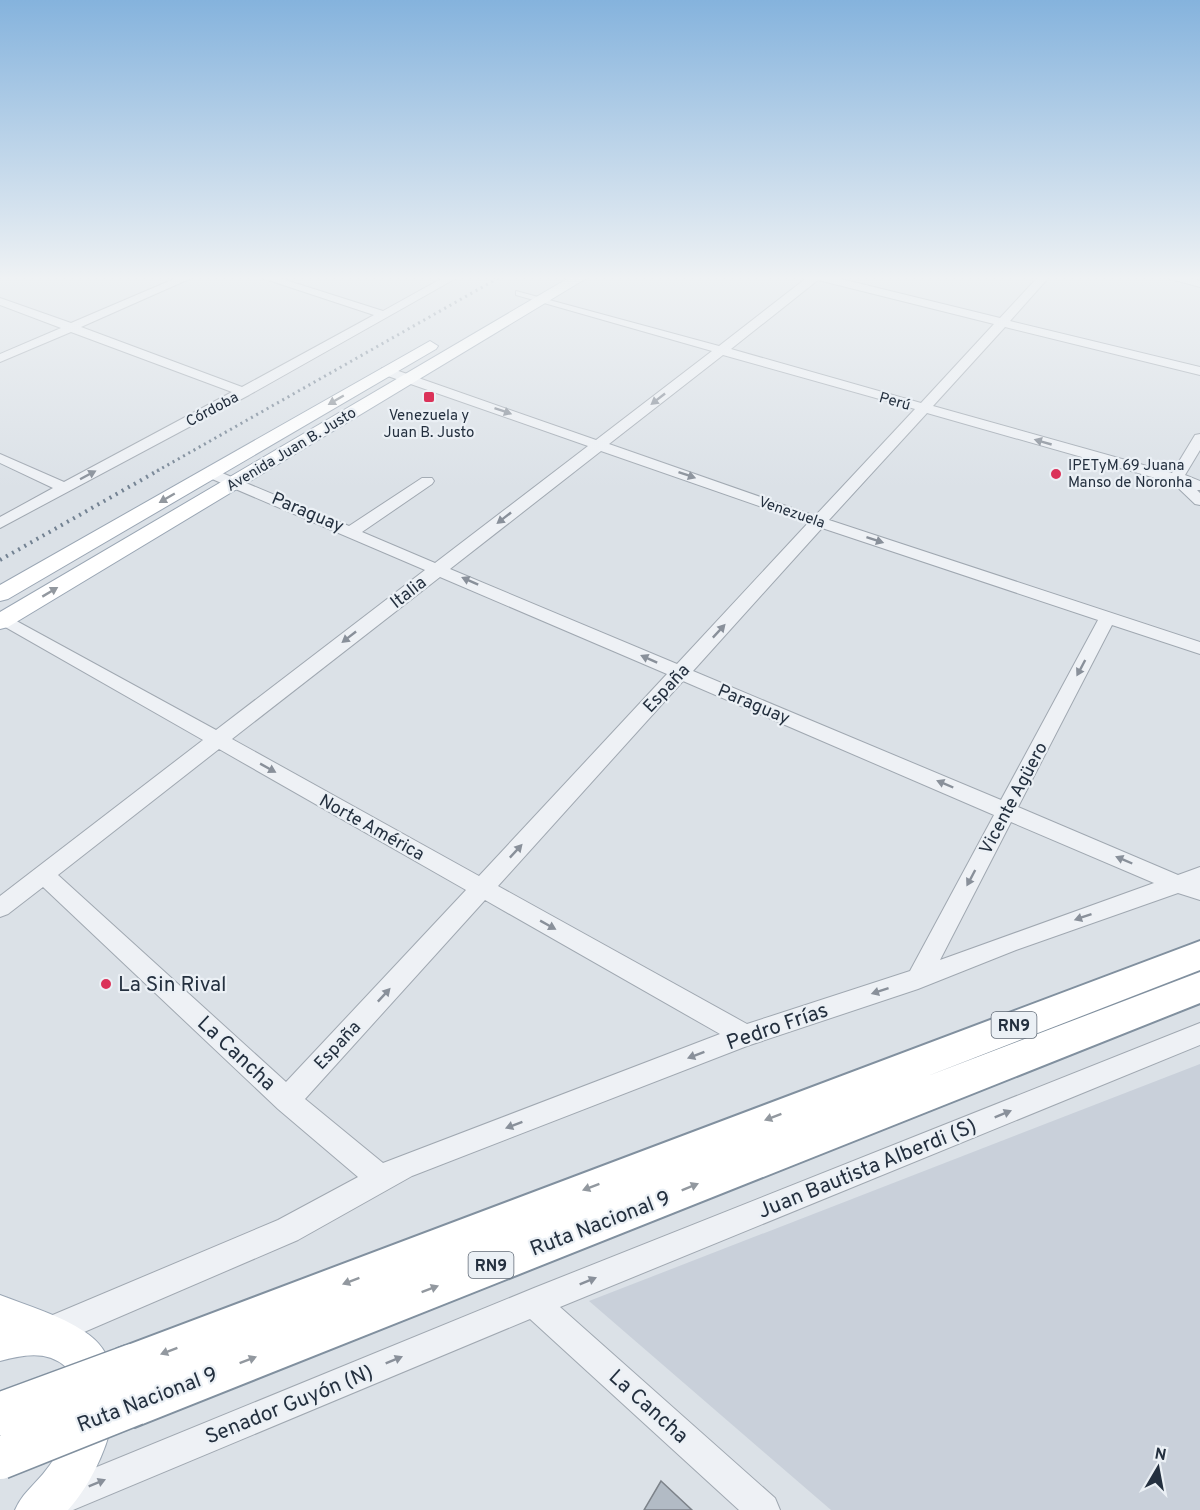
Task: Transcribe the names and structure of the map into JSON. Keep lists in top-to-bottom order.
{
  "streets": {
    "highway": ["RN9", "Ruta Nacional 9"],
    "main road": ["Avenida Juan B. Justo"],
    "street": [
      "Perú",
      "Córdoba",
      "Paraguay",
      "Venezuela",
      "Italia",
      "España",
      "Vicente Agüero",
      "Norte América",
      "Pedro Frías",
      "La Cancha",
      "Juan Bautista Alberdi (S)",
      "Senador Guyón (N)"
    ]
  },
  "crossings": [
    ["Perú", "Italia"],
    ["Perú", "España"],
    ["Avenida Juan B. Justo", "Paraguay"],
    ["Avenida Juan B. Justo", "Venezuela"],
    ["Avenida Juan B. Justo", "Norte América"],
    ["Paraguay", "Italia"],
    ["Paraguay", "España"],
    ["Paraguay", "Vicente Agüero"],
    ["Paraguay", "Pedro Frías"],
    ["Venezuela", "Italia"],
    ["Venezuela", "España"],
    ["Venezuela", "Vicente Agüero"],
    ["Italia", "Norte América"],
    ["Italia", "La Cancha"],
    ["España", "Norte América"],
    ["España", "La Cancha"],
    ["Vicente Agüero", "Pedro Frías"],
    ["Norte América", "Pedro Frías"],
    ["Pedro Frías", "La Cancha"],
    ["La Cancha", "Juan Bautista Alberdi (S)"],
    ["La Cancha", "Senador Guyón (N)"],
    ["Juan Bautista Alberdi (S)", "Senador Guyón (N)"]
  ],
  "one_way": [
    "Córdoba",
    "Paraguay",
    "Venezuela",
    "Italia",
    "España",
    "Vicente Agüero",
    "Norte América",
    "Pedro Frías",
    "Juan Bautista Alberdi (S)"
  ],
  "places": {
    "transit": ["Venezuela y Juan B. Justo"],
    "other": ["IPETyM 69 Juana Manso de Noronha", "La Sin Rival"]
  },
  "north": "top"
}
